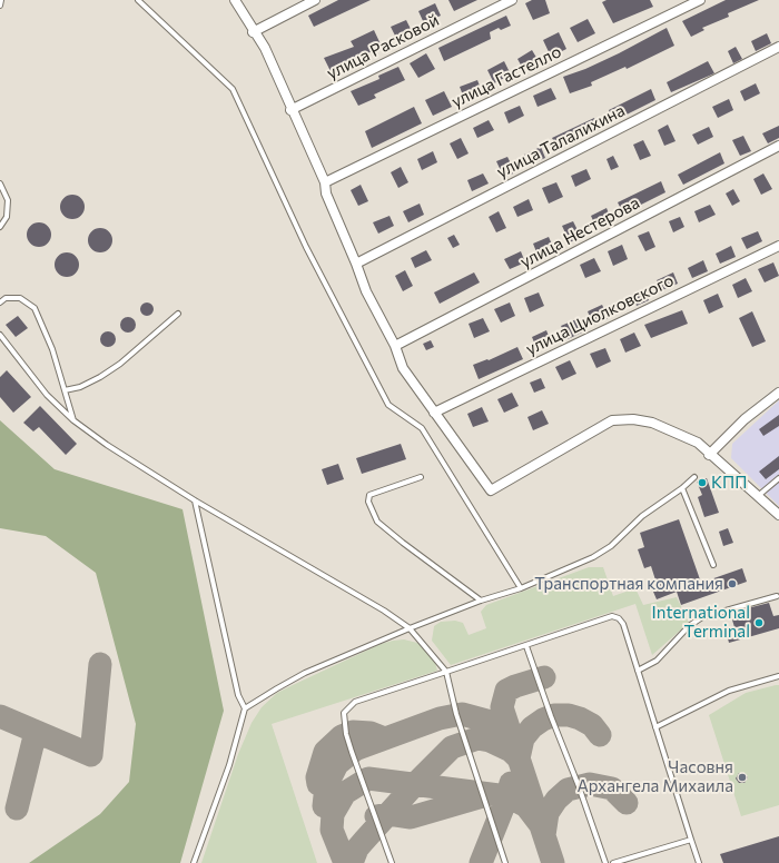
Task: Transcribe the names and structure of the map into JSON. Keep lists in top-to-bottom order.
{
  "streets": {
    "street": [
      "улица Расковой",
      "улица Гастелло",
      "улица Талалихина",
      "улица Нестерова",
      "улица Циолковского"
    ]
  },
  "places": [
    "КПП",
    "Транспортная компания",
    "International Terminal",
    "Часовня Архангела Михаила"
  ]
}
